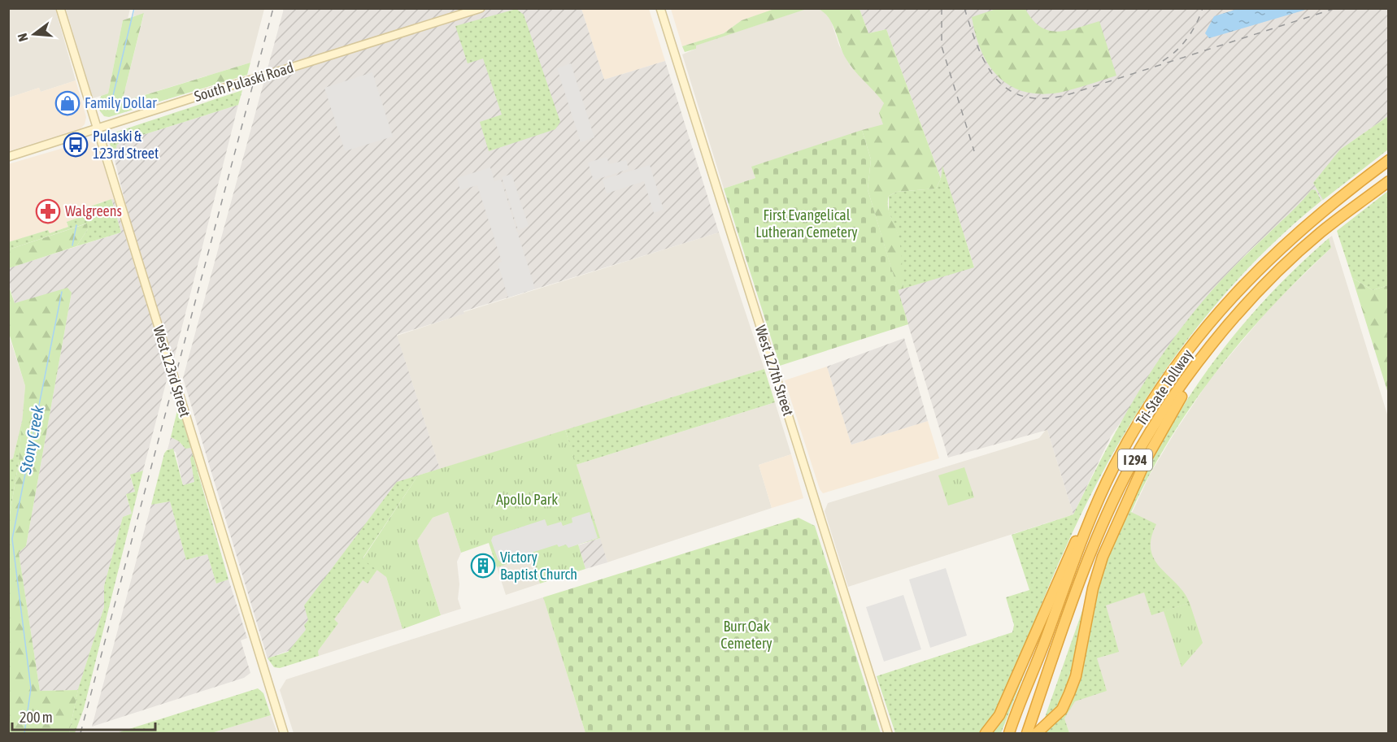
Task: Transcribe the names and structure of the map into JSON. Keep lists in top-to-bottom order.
{
  "streets": {
    "highway": ["Tri-State Tollway", "I 294"],
    "main road": ["South Pulaski Road", "West 127th Street", "West 123rd Street"]
  },
  "crossings": [
    ["South Pulaski Road", "West 123rd Street"]
  ],
  "water": ["Stony Creek"],
  "parks": ["First Evangelical Lutheran Cemetery", "Apollo Park", "Burr Oak Cemetery"],
  "places": {
    "shop": ["Family Dollar"],
    "bus stop": ["Pulaski & 123rd Street"],
    "pharmacy": ["Walgreens"],
    "building": ["Victory Baptist Church"]
  },
  "scale_bar": "200 m",
  "north": "left"
}
